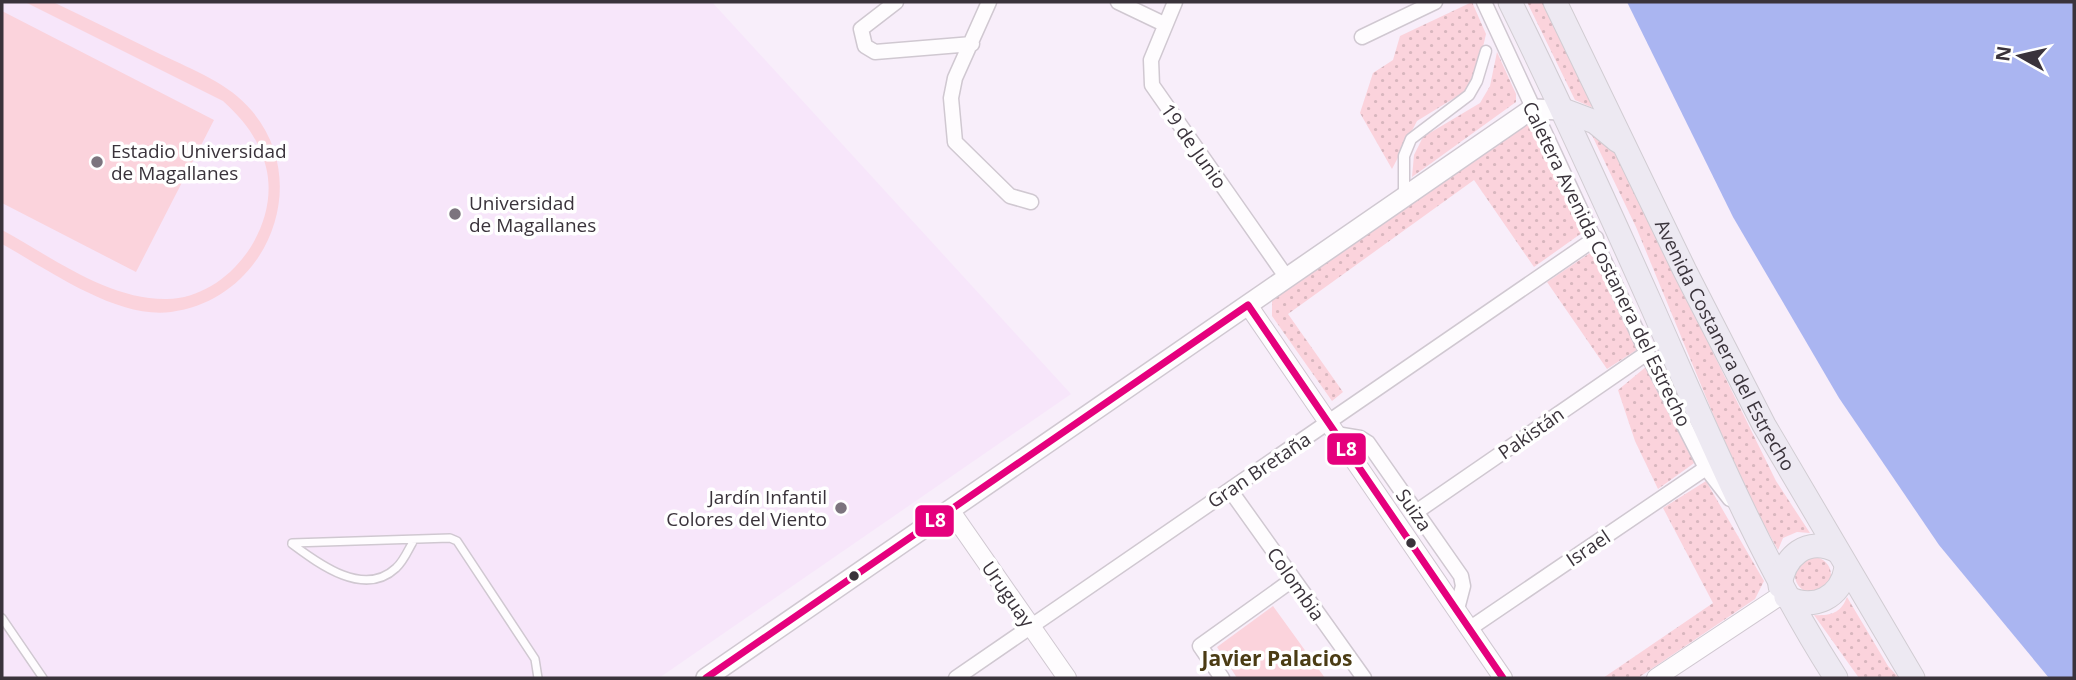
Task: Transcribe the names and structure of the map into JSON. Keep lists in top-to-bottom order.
{
  "streets": {
    "main road": ["Avenida Costanera del Estrecho"],
    "street": [
      "19 de Junio",
      "Caletera Avenida Costanera del Estrecho",
      "Pakistán",
      "Gran Bretaña",
      "Suiza",
      "Israel",
      "Colombia",
      "Uruguay"
    ]
  },
  "crossings": [
    ["Caletera Avenida Costanera del Estrecho", "Pakistán"],
    ["Caletera Avenida Costanera del Estrecho", "Gran Bretaña"],
    ["Caletera Avenida Costanera del Estrecho", "Israel"],
    ["Pakistán", "Suiza"],
    ["Gran Bretaña", "Suiza"],
    ["Gran Bretaña", "Colombia"],
    ["Gran Bretaña", "Uruguay"],
    ["Suiza", "Israel"]
  ],
  "districts": ["Javier Palacios"],
  "places": ["Estadio Universidad de Magallanes", "Universidad de Magallanes", "Jardín Infantil Colores del Viento"],
  "lines": ["transit line L8"],
  "north": "left"
}
